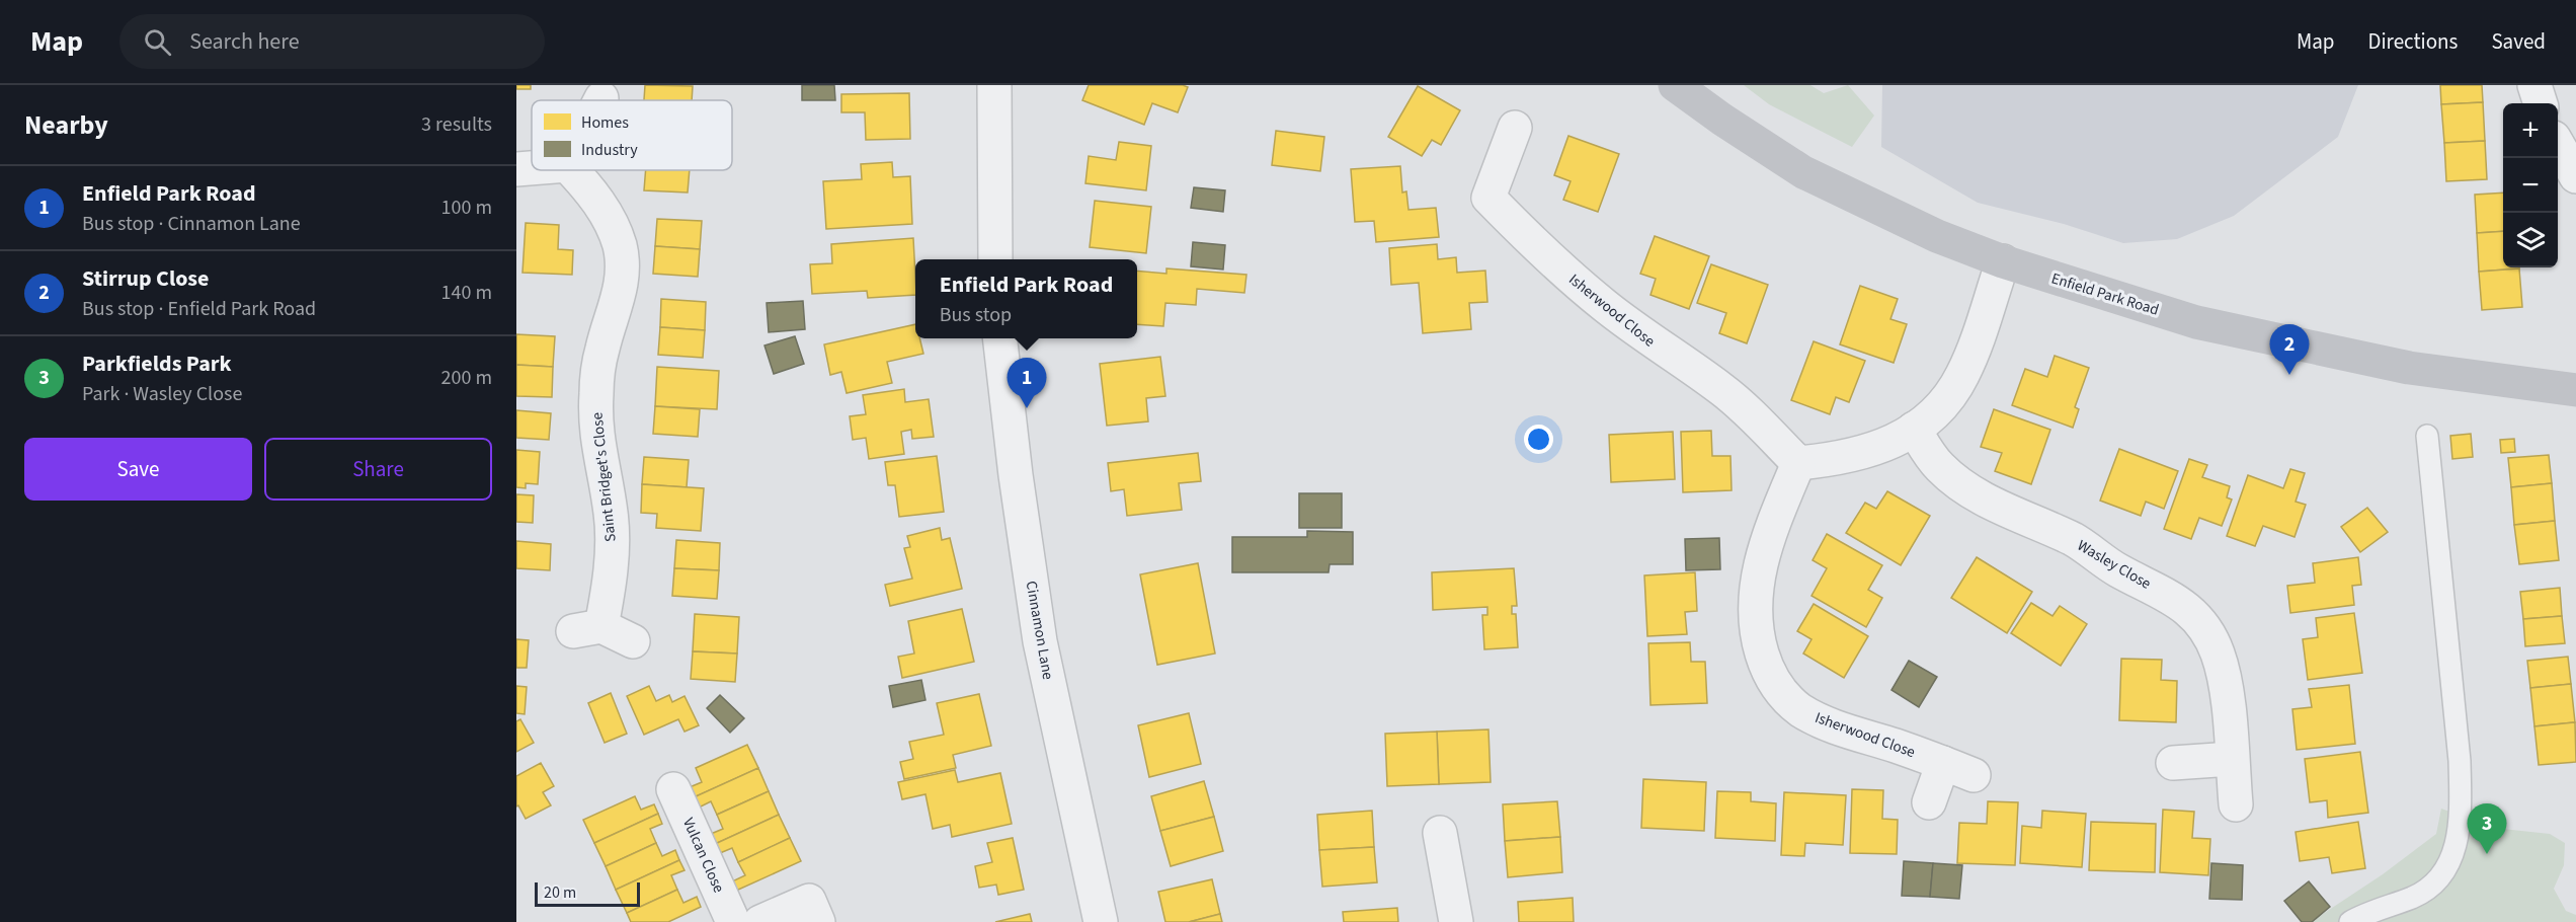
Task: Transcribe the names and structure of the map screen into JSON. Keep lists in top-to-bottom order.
{
  "streets": {
    "street": [
      "Enfield Park Road",
      "Isherwood Close",
      "Saint Bridget's Close",
      "Wasley Close",
      "Cinnamon Lane",
      "Vulcan Close"
    ]
  },
  "legend": ["Homes", "Industry"],
  "scale_bar": "20 m",
  "page": {
    "header": "Map",
    "search": "Search here",
    "nav": ["Map", "Directions", "Saved"],
    "heading": ["Nearby", "3 results"],
    "map_buttons": ["+", "−"],
    "list": [
      {
        "mark": "1",
        "name": "Enfield Park Road",
        "note": "Bus stop · Cinnamon Lane",
        "value": "100 m"
      },
      {
        "mark": "2",
        "name": "Stirrup Close",
        "note": "Bus stop · Enfield Park Road",
        "value": "140 m"
      },
      {
        "mark": "3",
        "name": "Parkfields Park",
        "note": "Park · Wasley Close",
        "value": "200 m"
      }
    ],
    "popup": ["Enfield Park Road", "Bus stop"],
    "pins": ["2", "1", "3"],
    "buttons": ["Save", "Share"],
    "scale": "20 m"
  }
}
